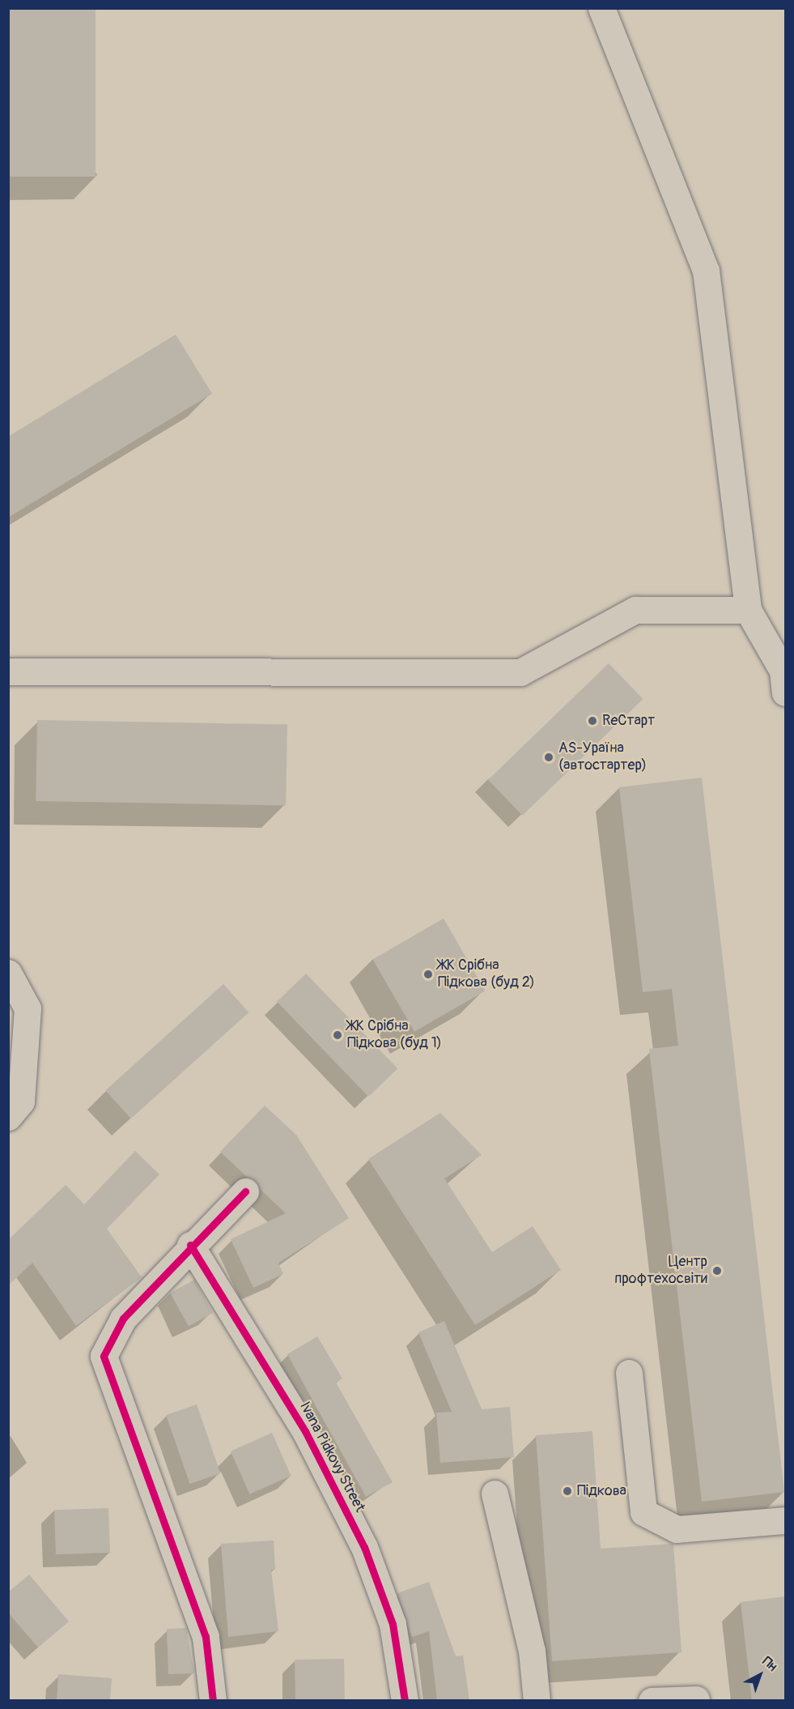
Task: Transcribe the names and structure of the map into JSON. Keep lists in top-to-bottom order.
{
  "streets": {
    "street": ["Ivana Pidkovy Street"]
  },
  "places": [
    "ReСтарт",
    "AS-Ураїна (автостартер)",
    "ЖК Срібна Підкова (буд 2)",
    "ЖК Срібна Підкова (буд 1)",
    "Центр профтехосвіти",
    "Підкова"
  ],
  "north": "top right"
}
